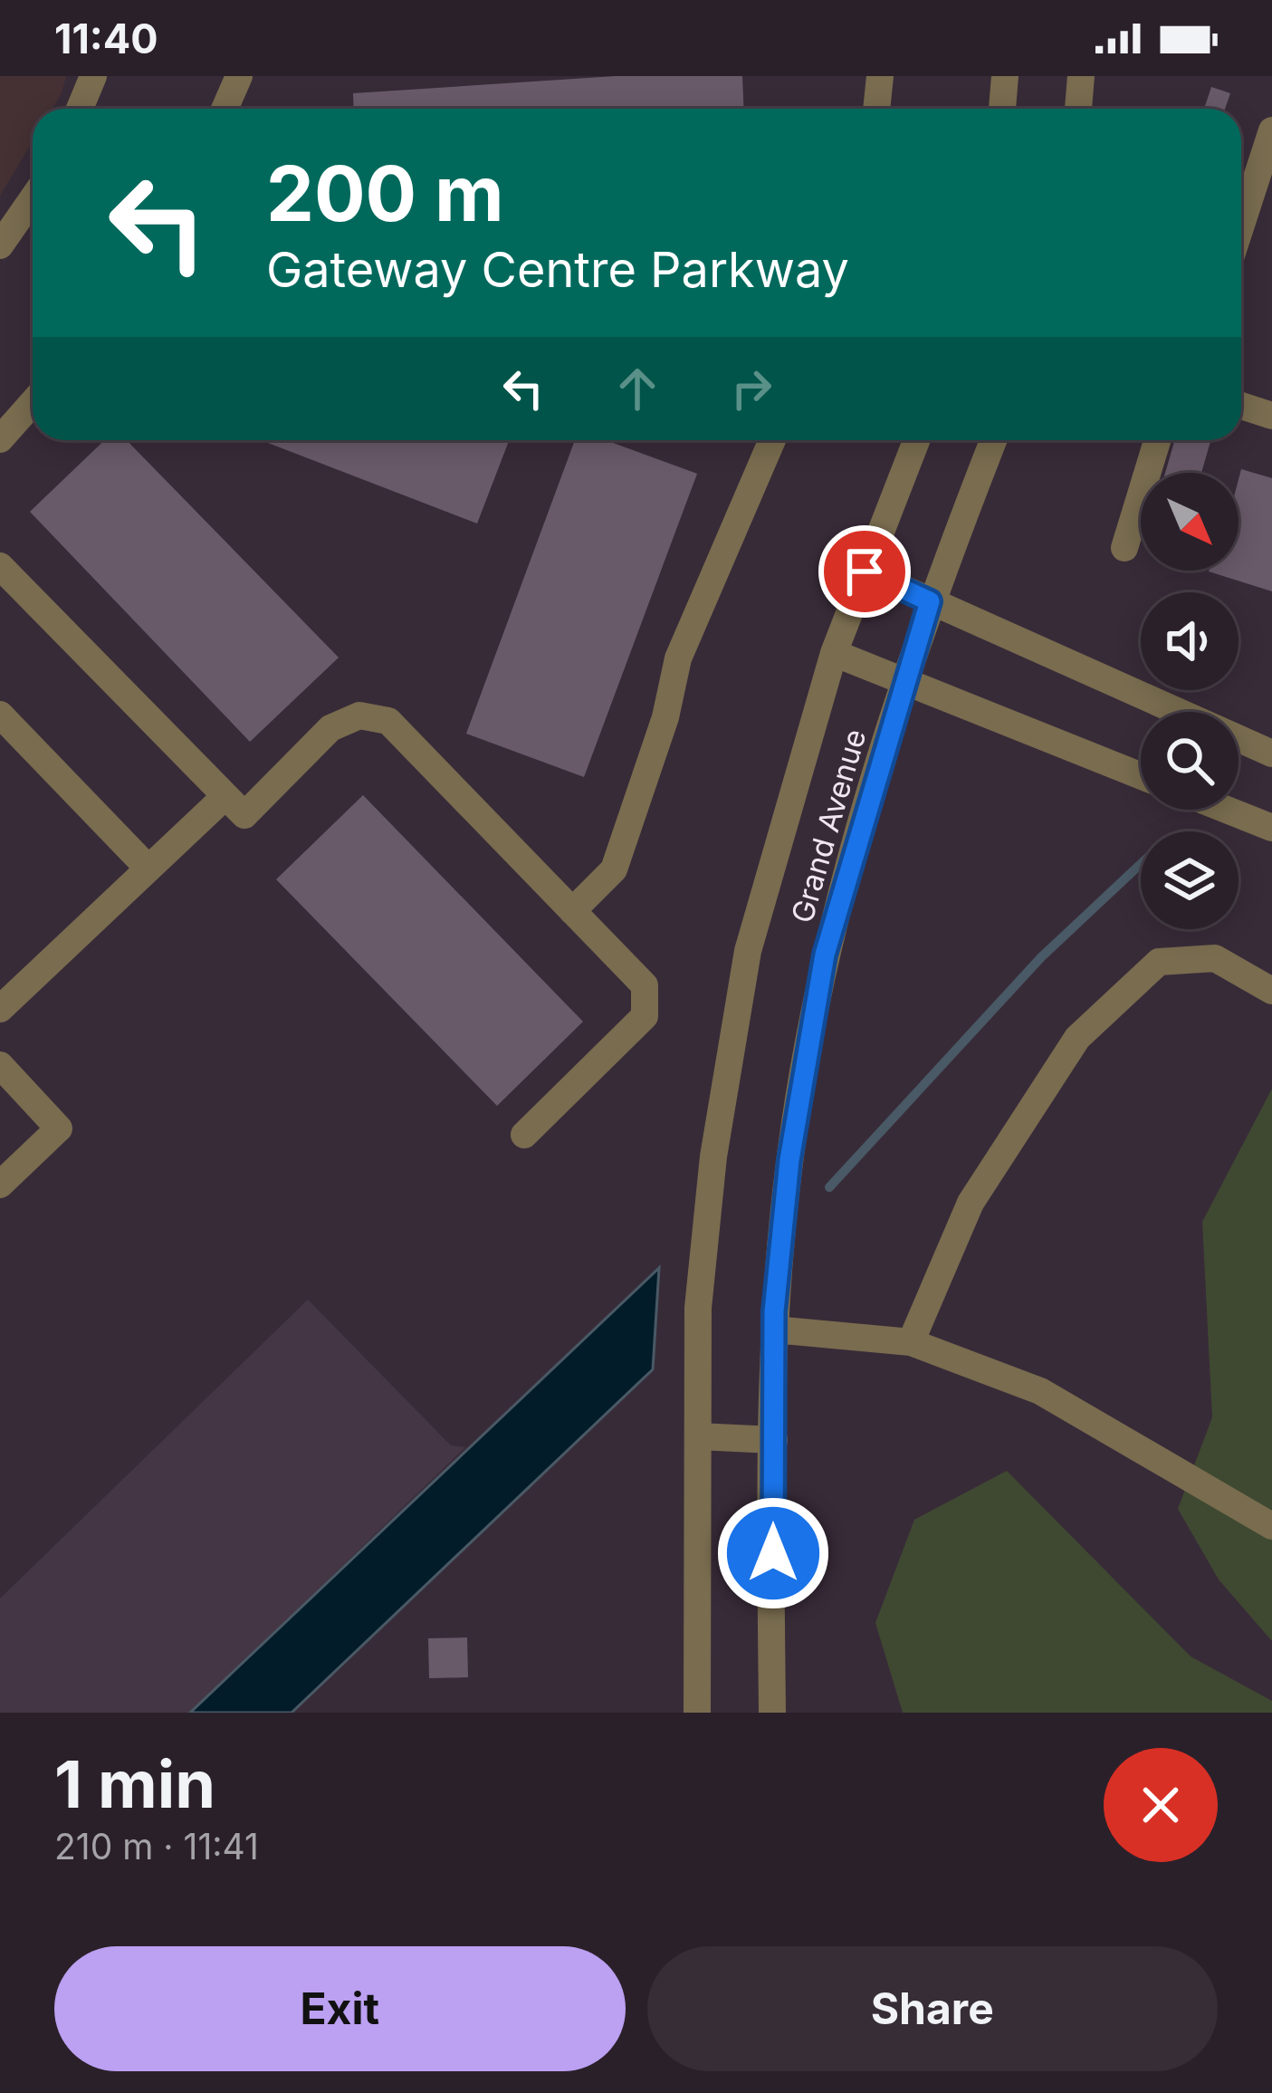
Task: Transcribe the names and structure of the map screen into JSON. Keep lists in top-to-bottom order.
{
  "streets": {
    "street": ["Grand Avenue"]
  },
  "north": "bottom right",
  "page": {
    "status": "11:40",
    "turn": ["200 m", "Gateway Centre Parkway"],
    "heading": ["1 min", "210 m · 11:41"],
    "buttons": ["Exit", "Share"]
  }
}
